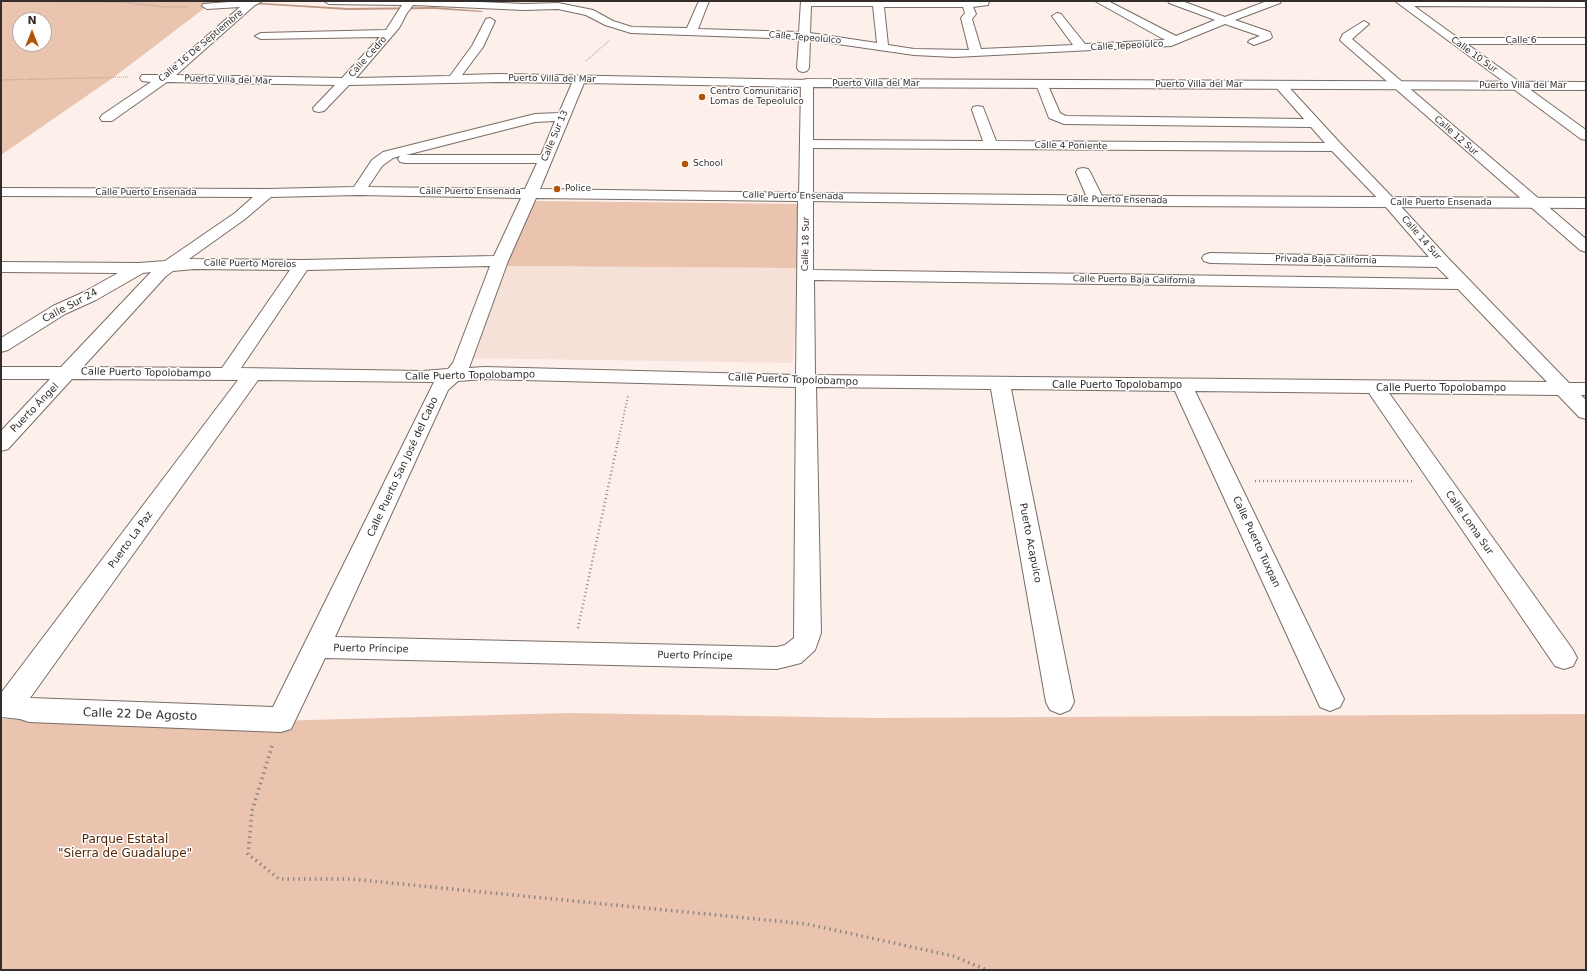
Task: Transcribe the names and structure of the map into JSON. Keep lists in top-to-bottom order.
{
  "streets": {
    "street": [
      "Calle Tepeolulco",
      "Calle 6",
      "Calle 16 De Septiembre",
      "Calle 10 Sur",
      "Calle Cedro",
      "Puerto Villa del Mar",
      "Calle Sur 13",
      "Calle 12 Sur",
      "Calle 4 Poniente",
      "Calle Puerto Ensenada",
      "Calle 14 Sur",
      "Calle 18 Sur",
      "Privada Baja California",
      "Calle Puerto Morelos",
      "Calle Puerto Baja California",
      "Calle Sur 24",
      "Calle Puerto Topolobampo",
      "Puerto Ángel",
      "Calle Puerto San José del Cabo",
      "Calle Loma Sur",
      "Puerto La Paz",
      "Calle Puerto Tuxpan",
      "Puerto Acapulco",
      "Puerto Príncipe",
      "Calle 22 De Agosto"
    ]
  },
  "crossings": [
    ["Calle Tepeolulco", "Calle Cedro"],
    ["Calle 6", "Calle 10 Sur"],
    ["Calle 16 De Septiembre", "Puerto Villa del Mar"],
    ["Calle 10 Sur", "Puerto Villa del Mar"],
    ["Calle Cedro", "Puerto Villa del Mar"],
    ["Puerto Villa del Mar", "Calle Sur 13"],
    ["Puerto Villa del Mar", "Calle 12 Sur"],
    ["Puerto Villa del Mar", "Calle 14 Sur"],
    ["Puerto Villa del Mar", "Calle 18 Sur"],
    ["Calle Sur 13", "Calle Puerto Ensenada"],
    ["Calle Sur 13", "Calle Puerto San José del Cabo"],
    ["Calle 12 Sur", "Calle Puerto Ensenada"],
    ["Calle 4 Poniente", "Calle 14 Sur"],
    ["Calle 4 Poniente", "Calle 18 Sur"],
    ["Calle Puerto Ensenada", "Calle 14 Sur"],
    ["Calle Puerto Ensenada", "Calle 18 Sur"],
    ["Calle Puerto Ensenada", "Calle Puerto San José del Cabo"],
    ["Calle 14 Sur", "Privada Baja California"],
    ["Calle 14 Sur", "Calle Puerto Baja California"],
    ["Calle 14 Sur", "Calle Puerto Topolobampo"],
    ["Calle 18 Sur", "Calle Puerto Baja California"],
    ["Calle 18 Sur", "Calle Puerto Topolobampo"],
    ["Calle 18 Sur", "Puerto Príncipe"],
    ["Calle Puerto Morelos", "Calle Sur 24"],
    ["Calle Puerto Morelos", "Puerto Ángel"],
    ["Calle Puerto Morelos", "Calle Puerto San José del Cabo"],
    ["Calle Puerto Topolobampo", "Puerto Ángel"],
    ["Calle Puerto Topolobampo", "Calle Puerto San José del Cabo"],
    ["Calle Puerto Topolobampo", "Calle Loma Sur"],
    ["Calle Puerto Topolobampo", "Puerto La Paz"],
    ["Calle Puerto Topolobampo", "Calle Puerto Tuxpan"],
    ["Calle Puerto Topolobampo", "Puerto Acapulco"],
    ["Calle Puerto Topolobampo", "Puerto Príncipe"],
    ["Calle Puerto San José del Cabo", "Puerto Príncipe"],
    ["Calle Puerto San José del Cabo", "Calle 22 De Agosto"],
    ["Puerto La Paz", "Calle 22 De Agosto"]
  ],
  "parks": ["Parque Estatal \"Sierra de Guadalupe\""],
  "places": ["Centro Comunitario Lomas de Tepeolulco", "School", "Police"],
  "north": "top"
}
